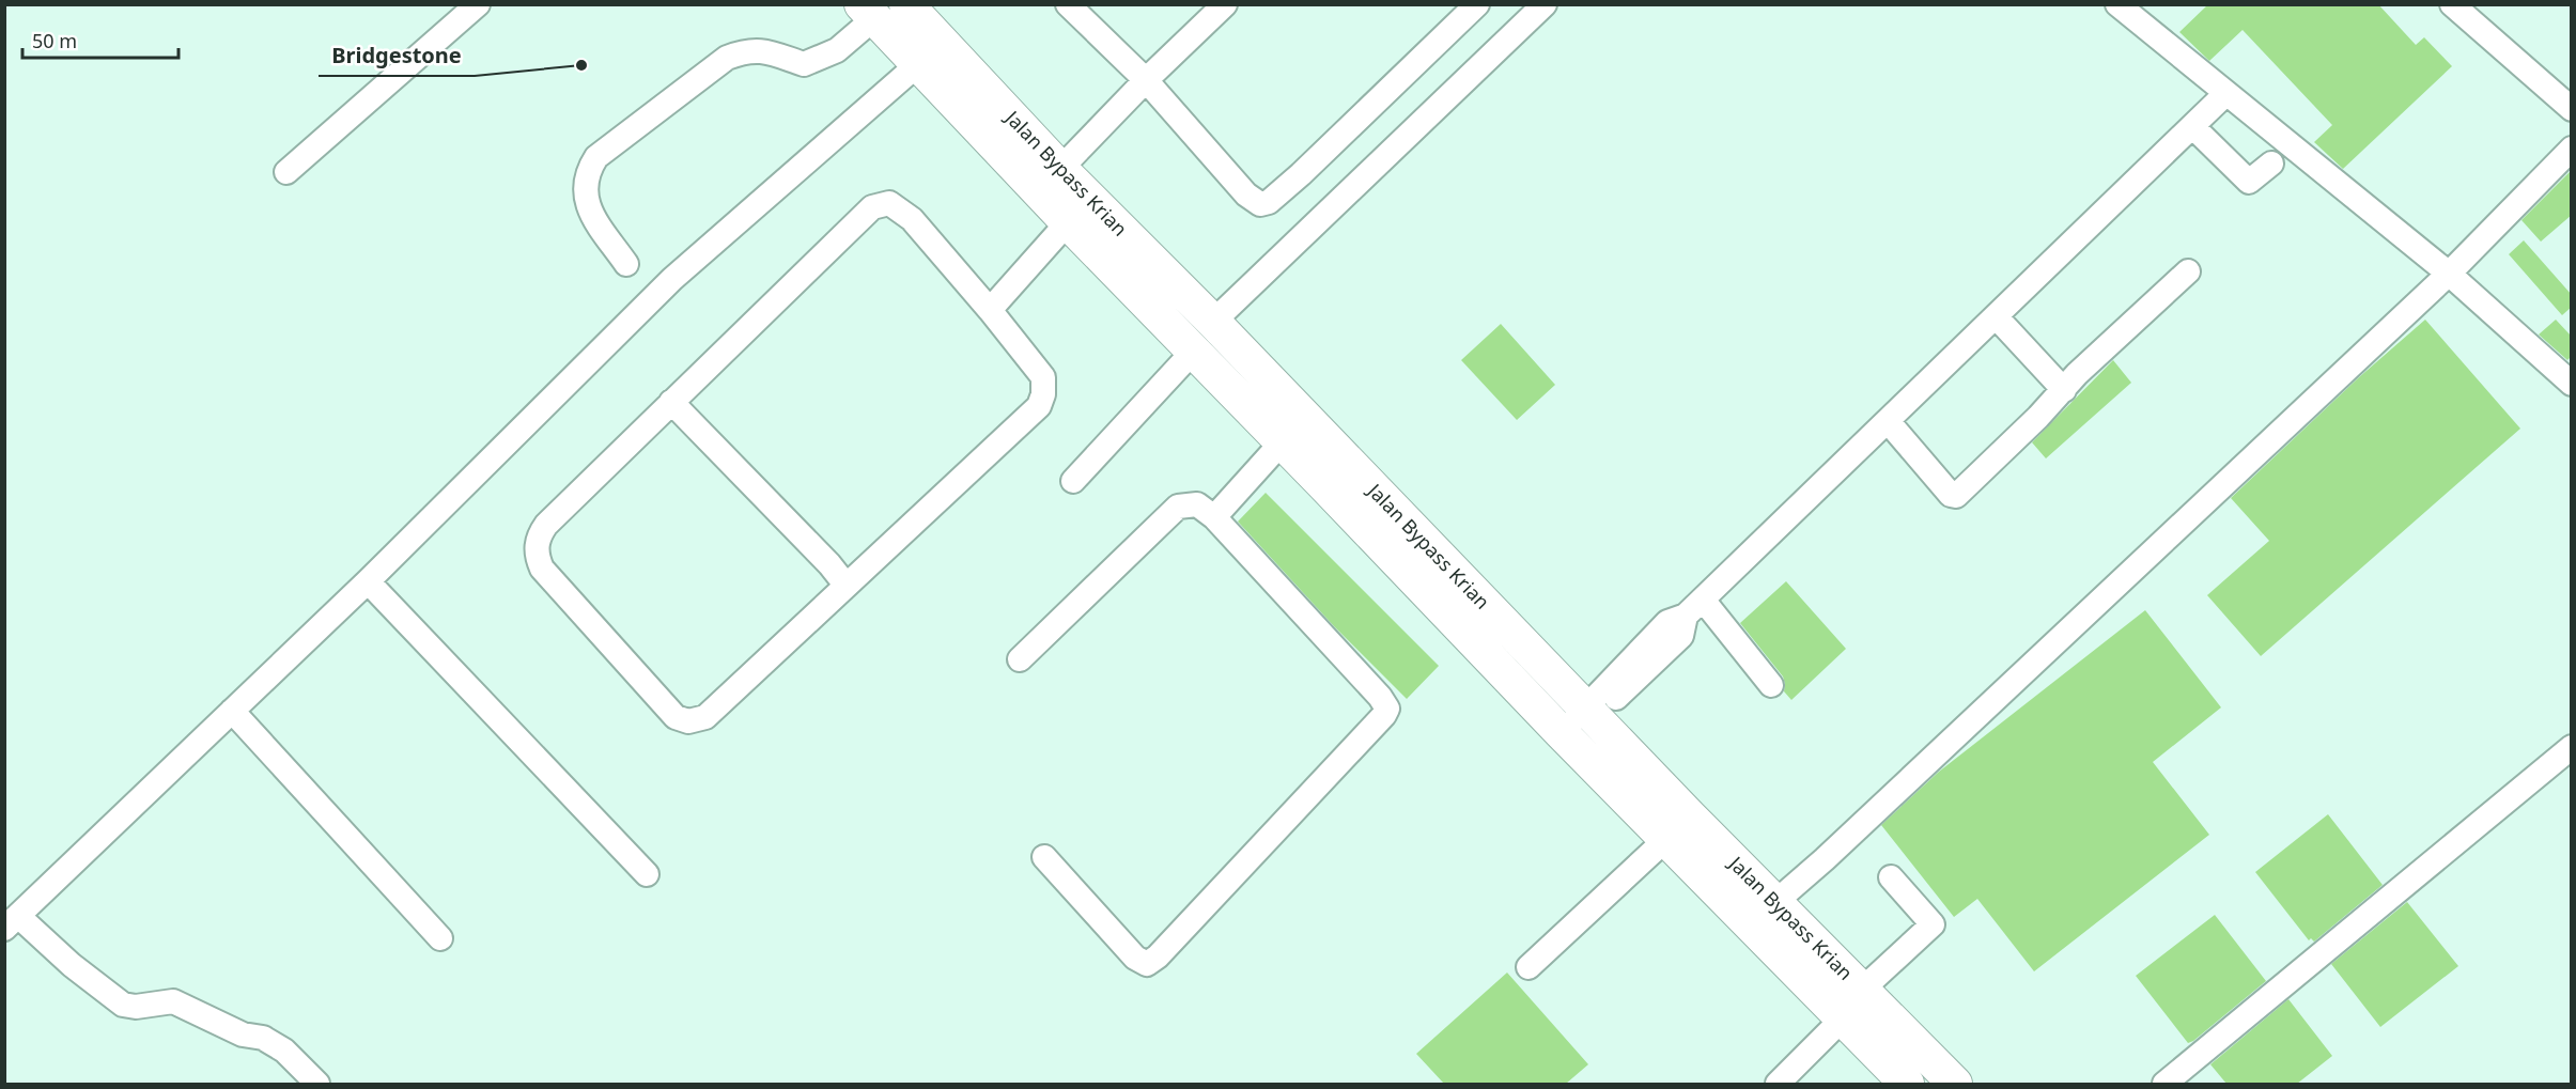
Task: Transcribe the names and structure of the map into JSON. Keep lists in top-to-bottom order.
{
  "streets": {
    "highway": ["Jalan Bypass Krian"]
  },
  "places": ["Bridgestone"],
  "scale_bar": "50 m"
}
